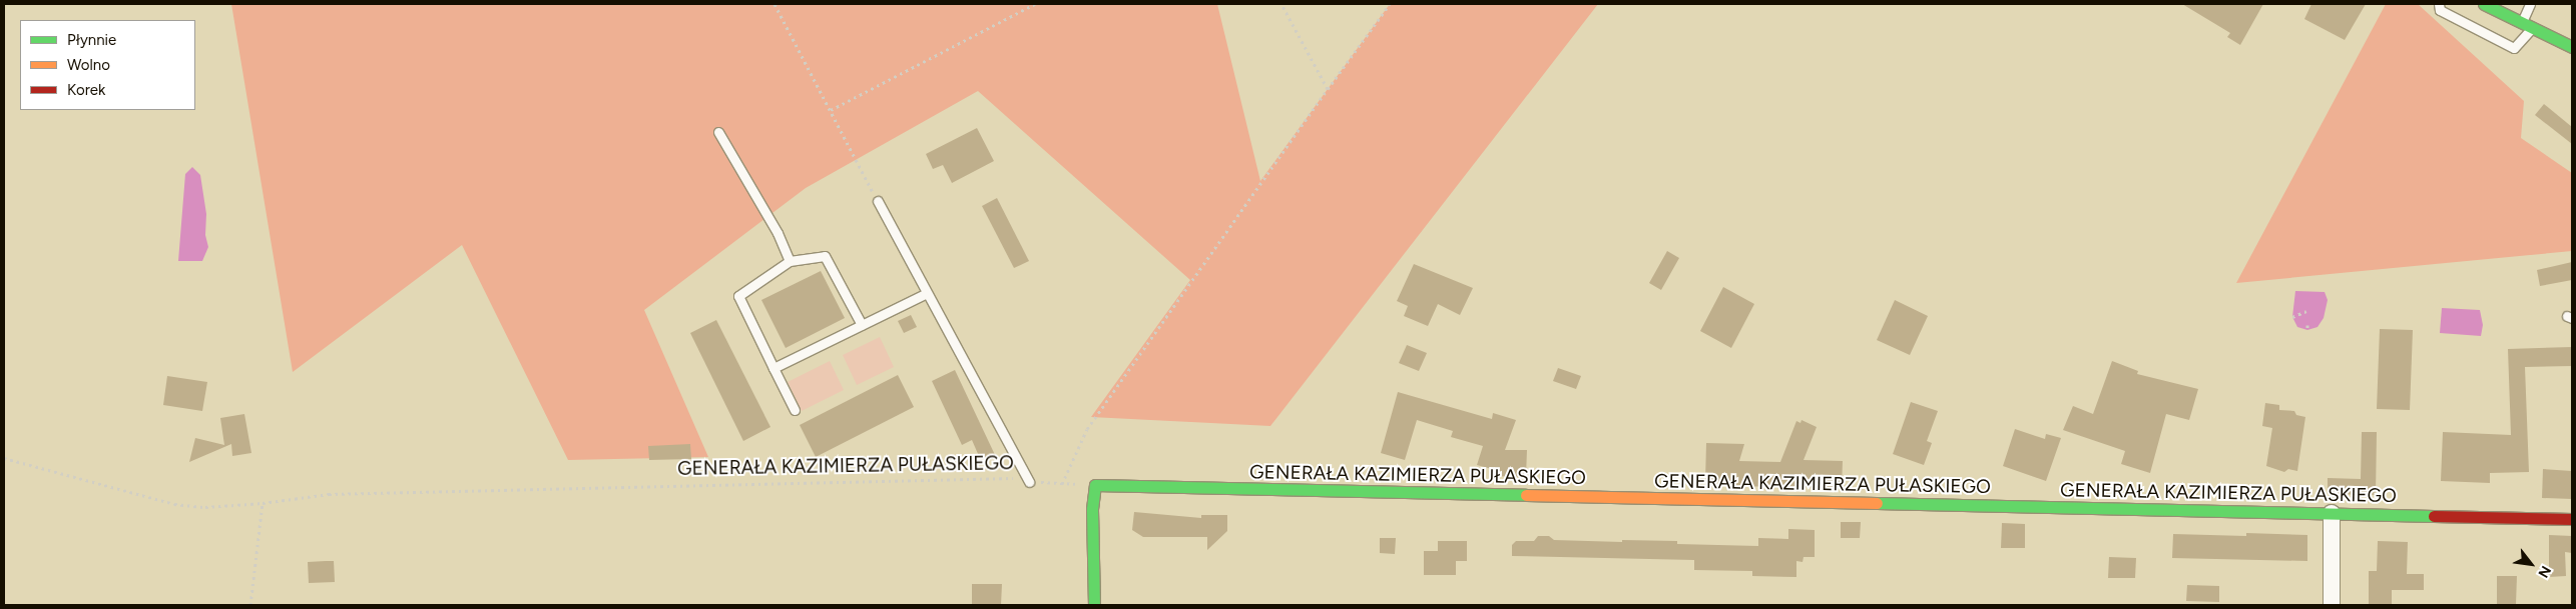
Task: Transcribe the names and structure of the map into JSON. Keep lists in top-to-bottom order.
{
  "streets": {
    "street": ["GENERAŁA KAZIMIERZA PUŁASKIEGO"]
  },
  "legend": ["Płynnie", "Wolno", "Korek"],
  "north": "bottom right"
}
